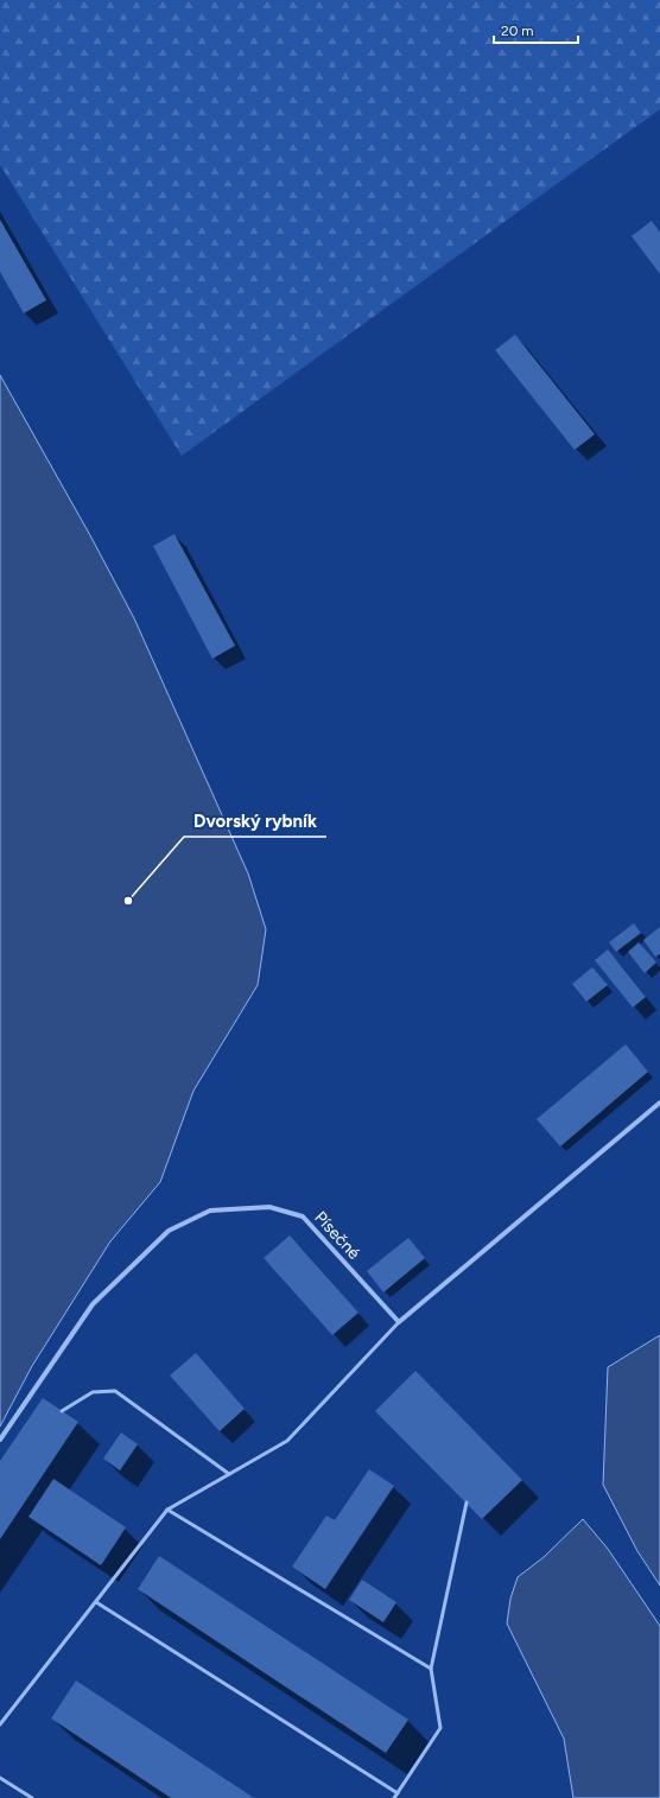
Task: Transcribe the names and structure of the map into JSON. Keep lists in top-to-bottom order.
{
  "streets": {
    "street": ["Písečné"]
  },
  "places": ["Dvorský rybník"],
  "scale_bar": "20 m"
}
